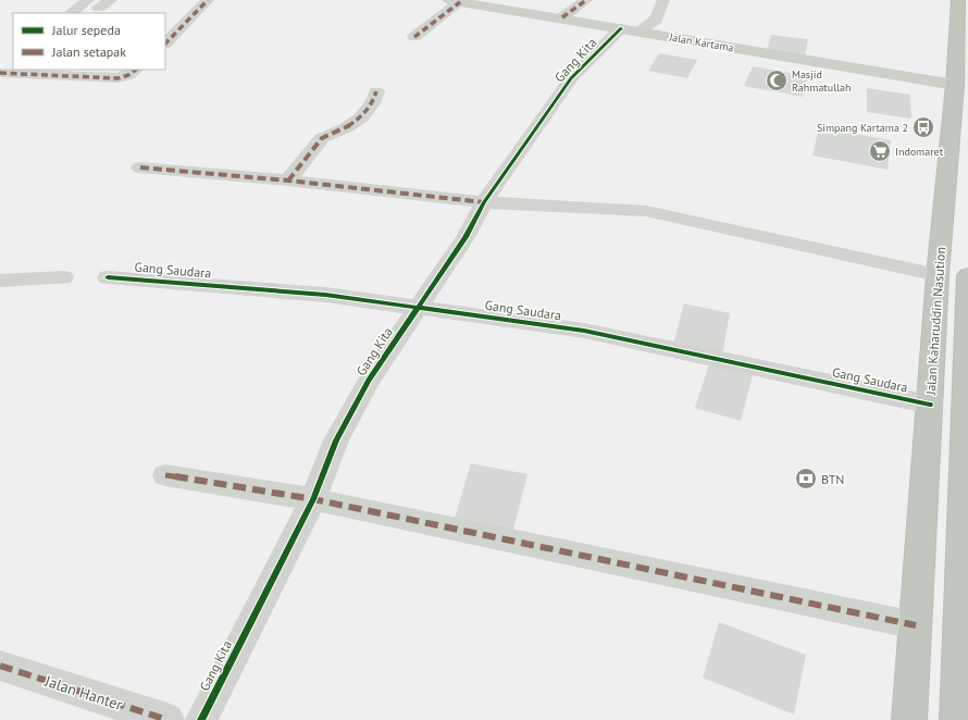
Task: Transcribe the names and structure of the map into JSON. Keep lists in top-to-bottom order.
{
  "streets": {
    "highway": ["Jalan Kaharuddin Nasution"],
    "main road": ["Jalan Kartama"],
    "street": ["Gang Kita", "Gang Saudara", "Jalan Hanter"]
  },
  "crossings": [
    ["Jalan Kartama", "Gang Kita"],
    ["Jalan Kartama", "Jalan Kaharuddin Nasution"],
    ["Gang Kita", "Gang Saudara"],
    ["Gang Saudara", "Jalan Kaharuddin Nasution"]
  ],
  "places": {
    "mosque": ["Masjid Rahmatullah"],
    "bus stop": ["Simpang Kartama 2"],
    "supermarket": ["Indomaret"],
    "bank": ["BTN"]
  },
  "legend": ["Jalur sepeda", "Jalan setapak"]
}
